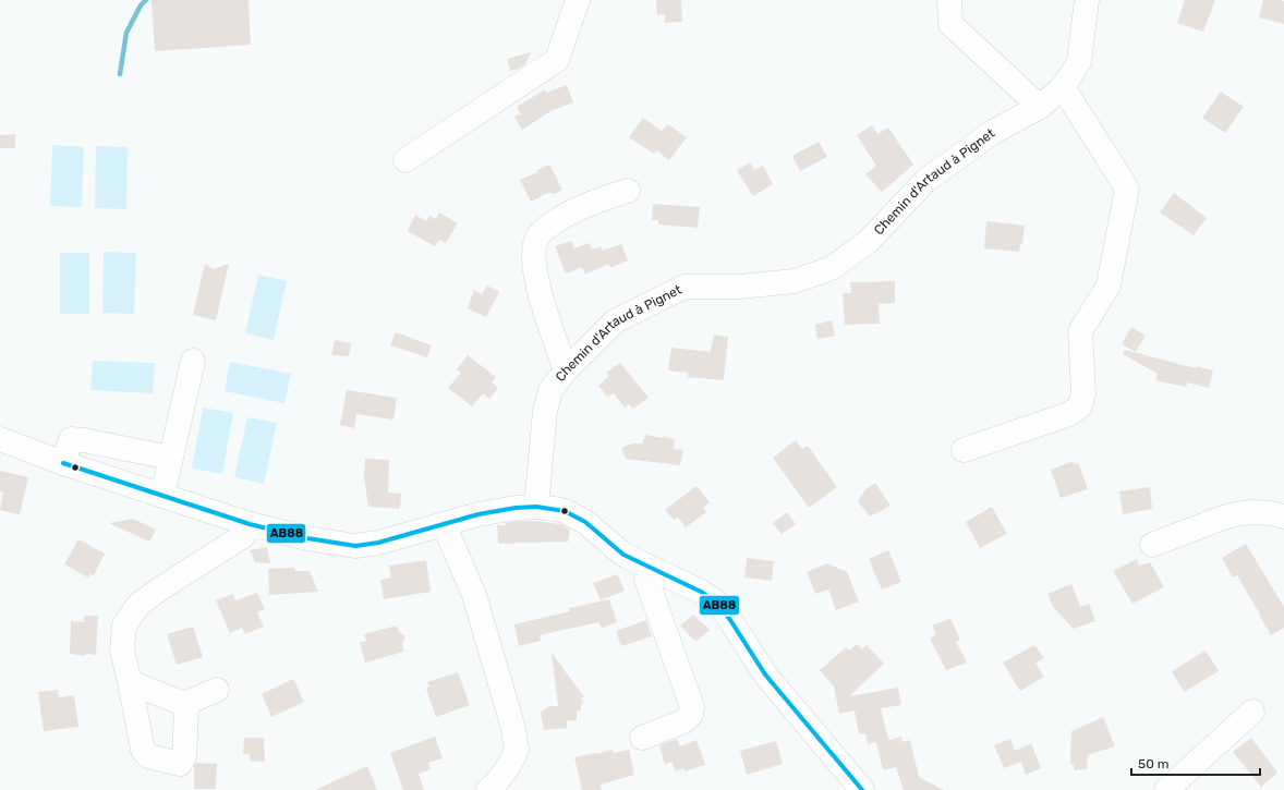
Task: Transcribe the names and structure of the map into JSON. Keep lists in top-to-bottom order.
{
  "streets": {
    "street": ["Chemin d'Artaud à Pignet"]
  },
  "lines": ["transit line AB88"],
  "scale_bar": "50 m"
}
